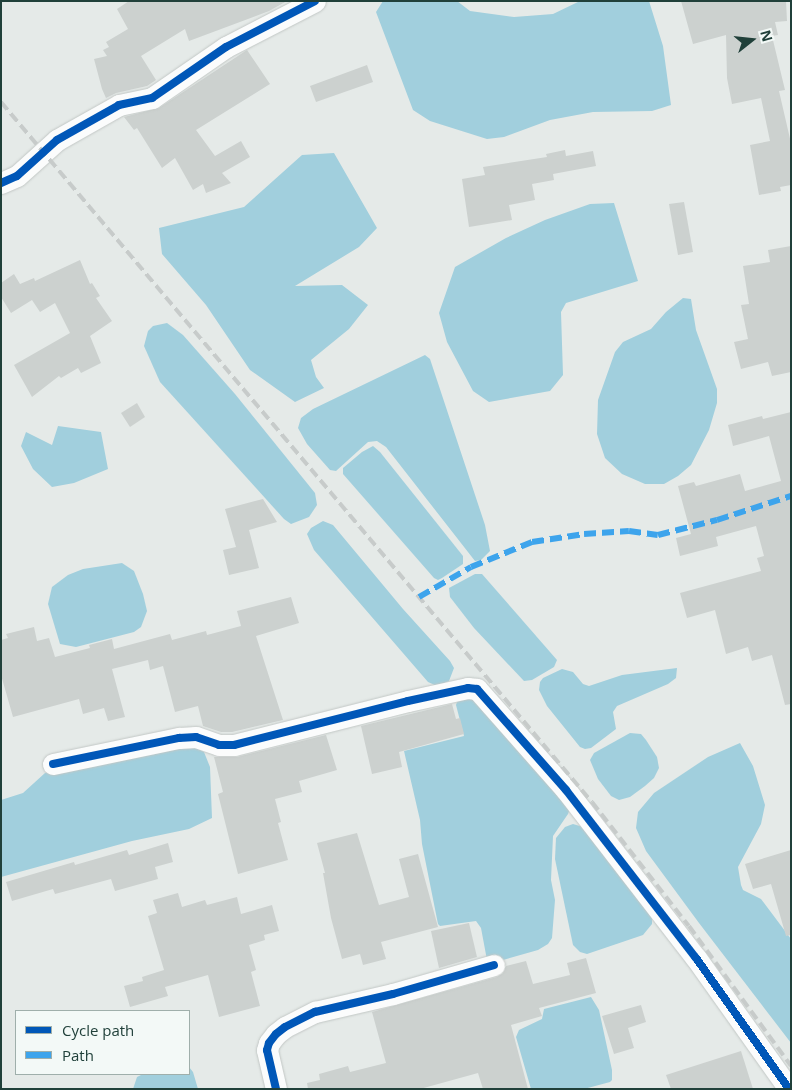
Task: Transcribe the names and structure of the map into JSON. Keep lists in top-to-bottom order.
{
  "legend": ["Cycle path", "Path"],
  "north": "right"
}
